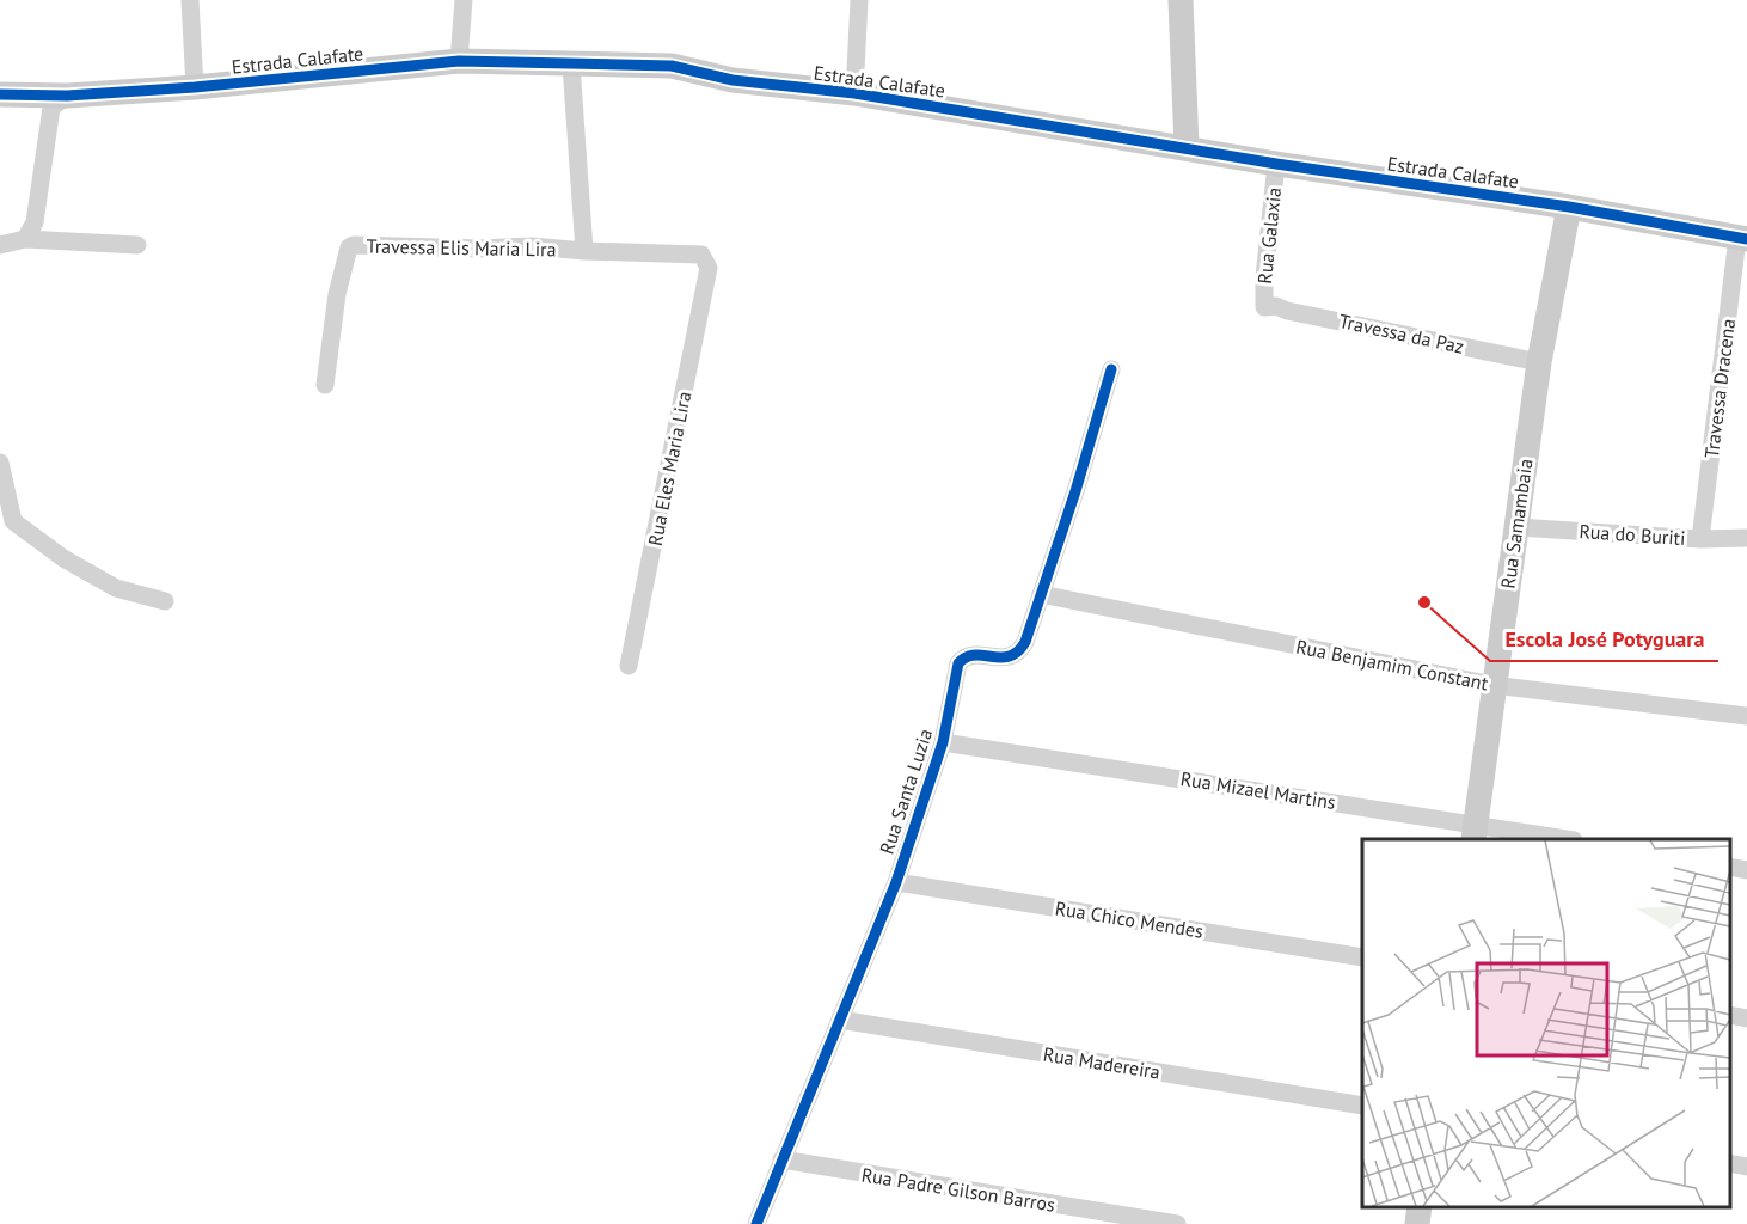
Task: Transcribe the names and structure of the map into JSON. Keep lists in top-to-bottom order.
{
  "streets": {
    "street": [
      "Estrada Calafate",
      "Rua Galaxia",
      "Travessa Elis Maria Lira",
      "Travessa da Paz",
      "Travessa Dracena",
      "Rua Eles Maria Lira",
      "Rua Samambaia",
      "Rua do Buriti",
      "Rua Benjamim Constant",
      "Rua Mizael Martins",
      "Rua Santa Luzia",
      "Rua Chico Mendes",
      "Rua Madereira",
      "Rua Padre Gilson Barros"
    ]
  },
  "crossings": [
    ["Estrada Calafate", "Rua Galaxia"],
    ["Estrada Calafate", "Travessa Elis Maria Lira"],
    ["Estrada Calafate", "Travessa Dracena"],
    ["Estrada Calafate", "Rua Samambaia"],
    ["Rua Galaxia", "Travessa da Paz"],
    ["Travessa Elis Maria Lira", "Rua Eles Maria Lira"],
    ["Travessa da Paz", "Rua Samambaia"],
    ["Travessa Dracena", "Rua do Buriti"],
    ["Rua Samambaia", "Rua do Buriti"],
    ["Rua Samambaia", "Rua Benjamim Constant"],
    ["Rua Samambaia", "Rua Mizael Martins"],
    ["Rua Benjamim Constant", "Rua Santa Luzia"],
    ["Rua Mizael Martins", "Rua Santa Luzia"],
    ["Rua Santa Luzia", "Rua Chico Mendes"],
    ["Rua Santa Luzia", "Rua Madereira"],
    ["Rua Santa Luzia", "Rua Padre Gilson Barros"]
  ],
  "places": ["Escola José Potyguara"]
}
